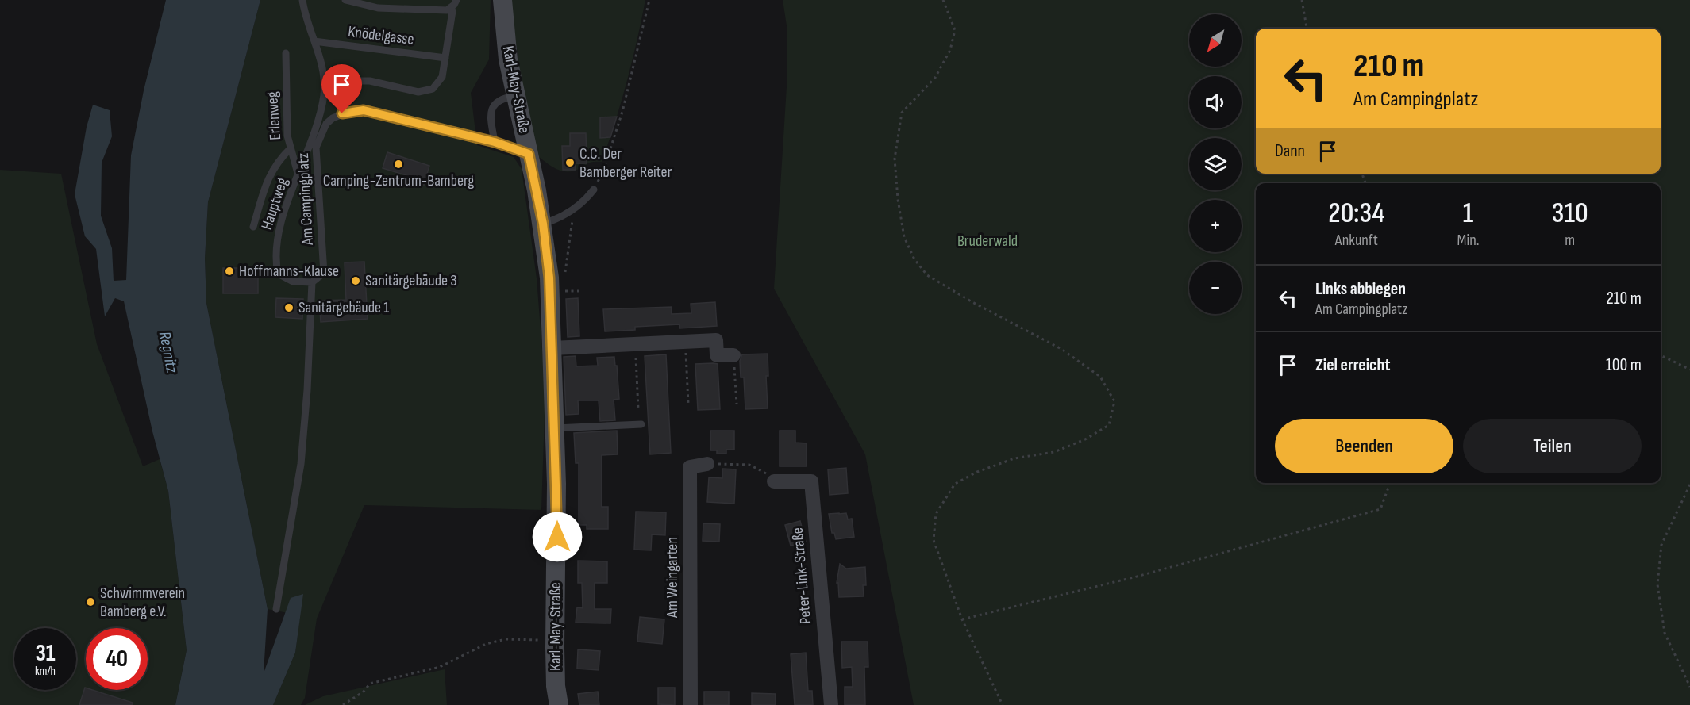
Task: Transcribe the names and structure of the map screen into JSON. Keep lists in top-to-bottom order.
{
  "streets": {
    "street": ["Karl-May-Straße", "Peter-Link-Straße", "Am Weingarten"],
    "lane": [
      "Knödelgasse",
      "Erlenweg",
      "Am Campingplatz",
      "Hauptweg"
    ]
  },
  "crossings": [
    ["Knödelgasse", "Hauptweg"],
    ["Karl-May-Straße", "Am Campingplatz"],
    ["Erlenweg", "Hauptweg"],
    ["Am Campingplatz", "Hauptweg"]
  ],
  "water": ["Regnitz"],
  "parks": ["Bruderwald"],
  "places": [
    "C.C. Der Bamberger Reiter",
    "Camping-Zentrum-Bamberg",
    "Hoffmanns-Klause",
    "Sanitärgebäude 3",
    "Sanitärgebäude 1",
    "Schwimmverein Bamberg e.V."
  ],
  "north": "bottom left",
  "page": {
    "map_buttons": ["+", "−"],
    "turn": ["210 m", "Am Campingplatz"],
    "then": "Dann",
    "eta": [
      "20:34",
      "Ankunft",
      "1",
      "Min.",
      "310",
      "m"
    ],
    "list": [
      {
        "name": "Links abbiegen",
        "note": "Am Campingplatz",
        "value": "210 m"
      },
      {
        "name": "Ziel erreicht",
        "value": "100 m"
      }
    ],
    "buttons": ["Beenden", "Teilen"],
    "speed": "31 km/h",
    "limit": "40"
  }
}
